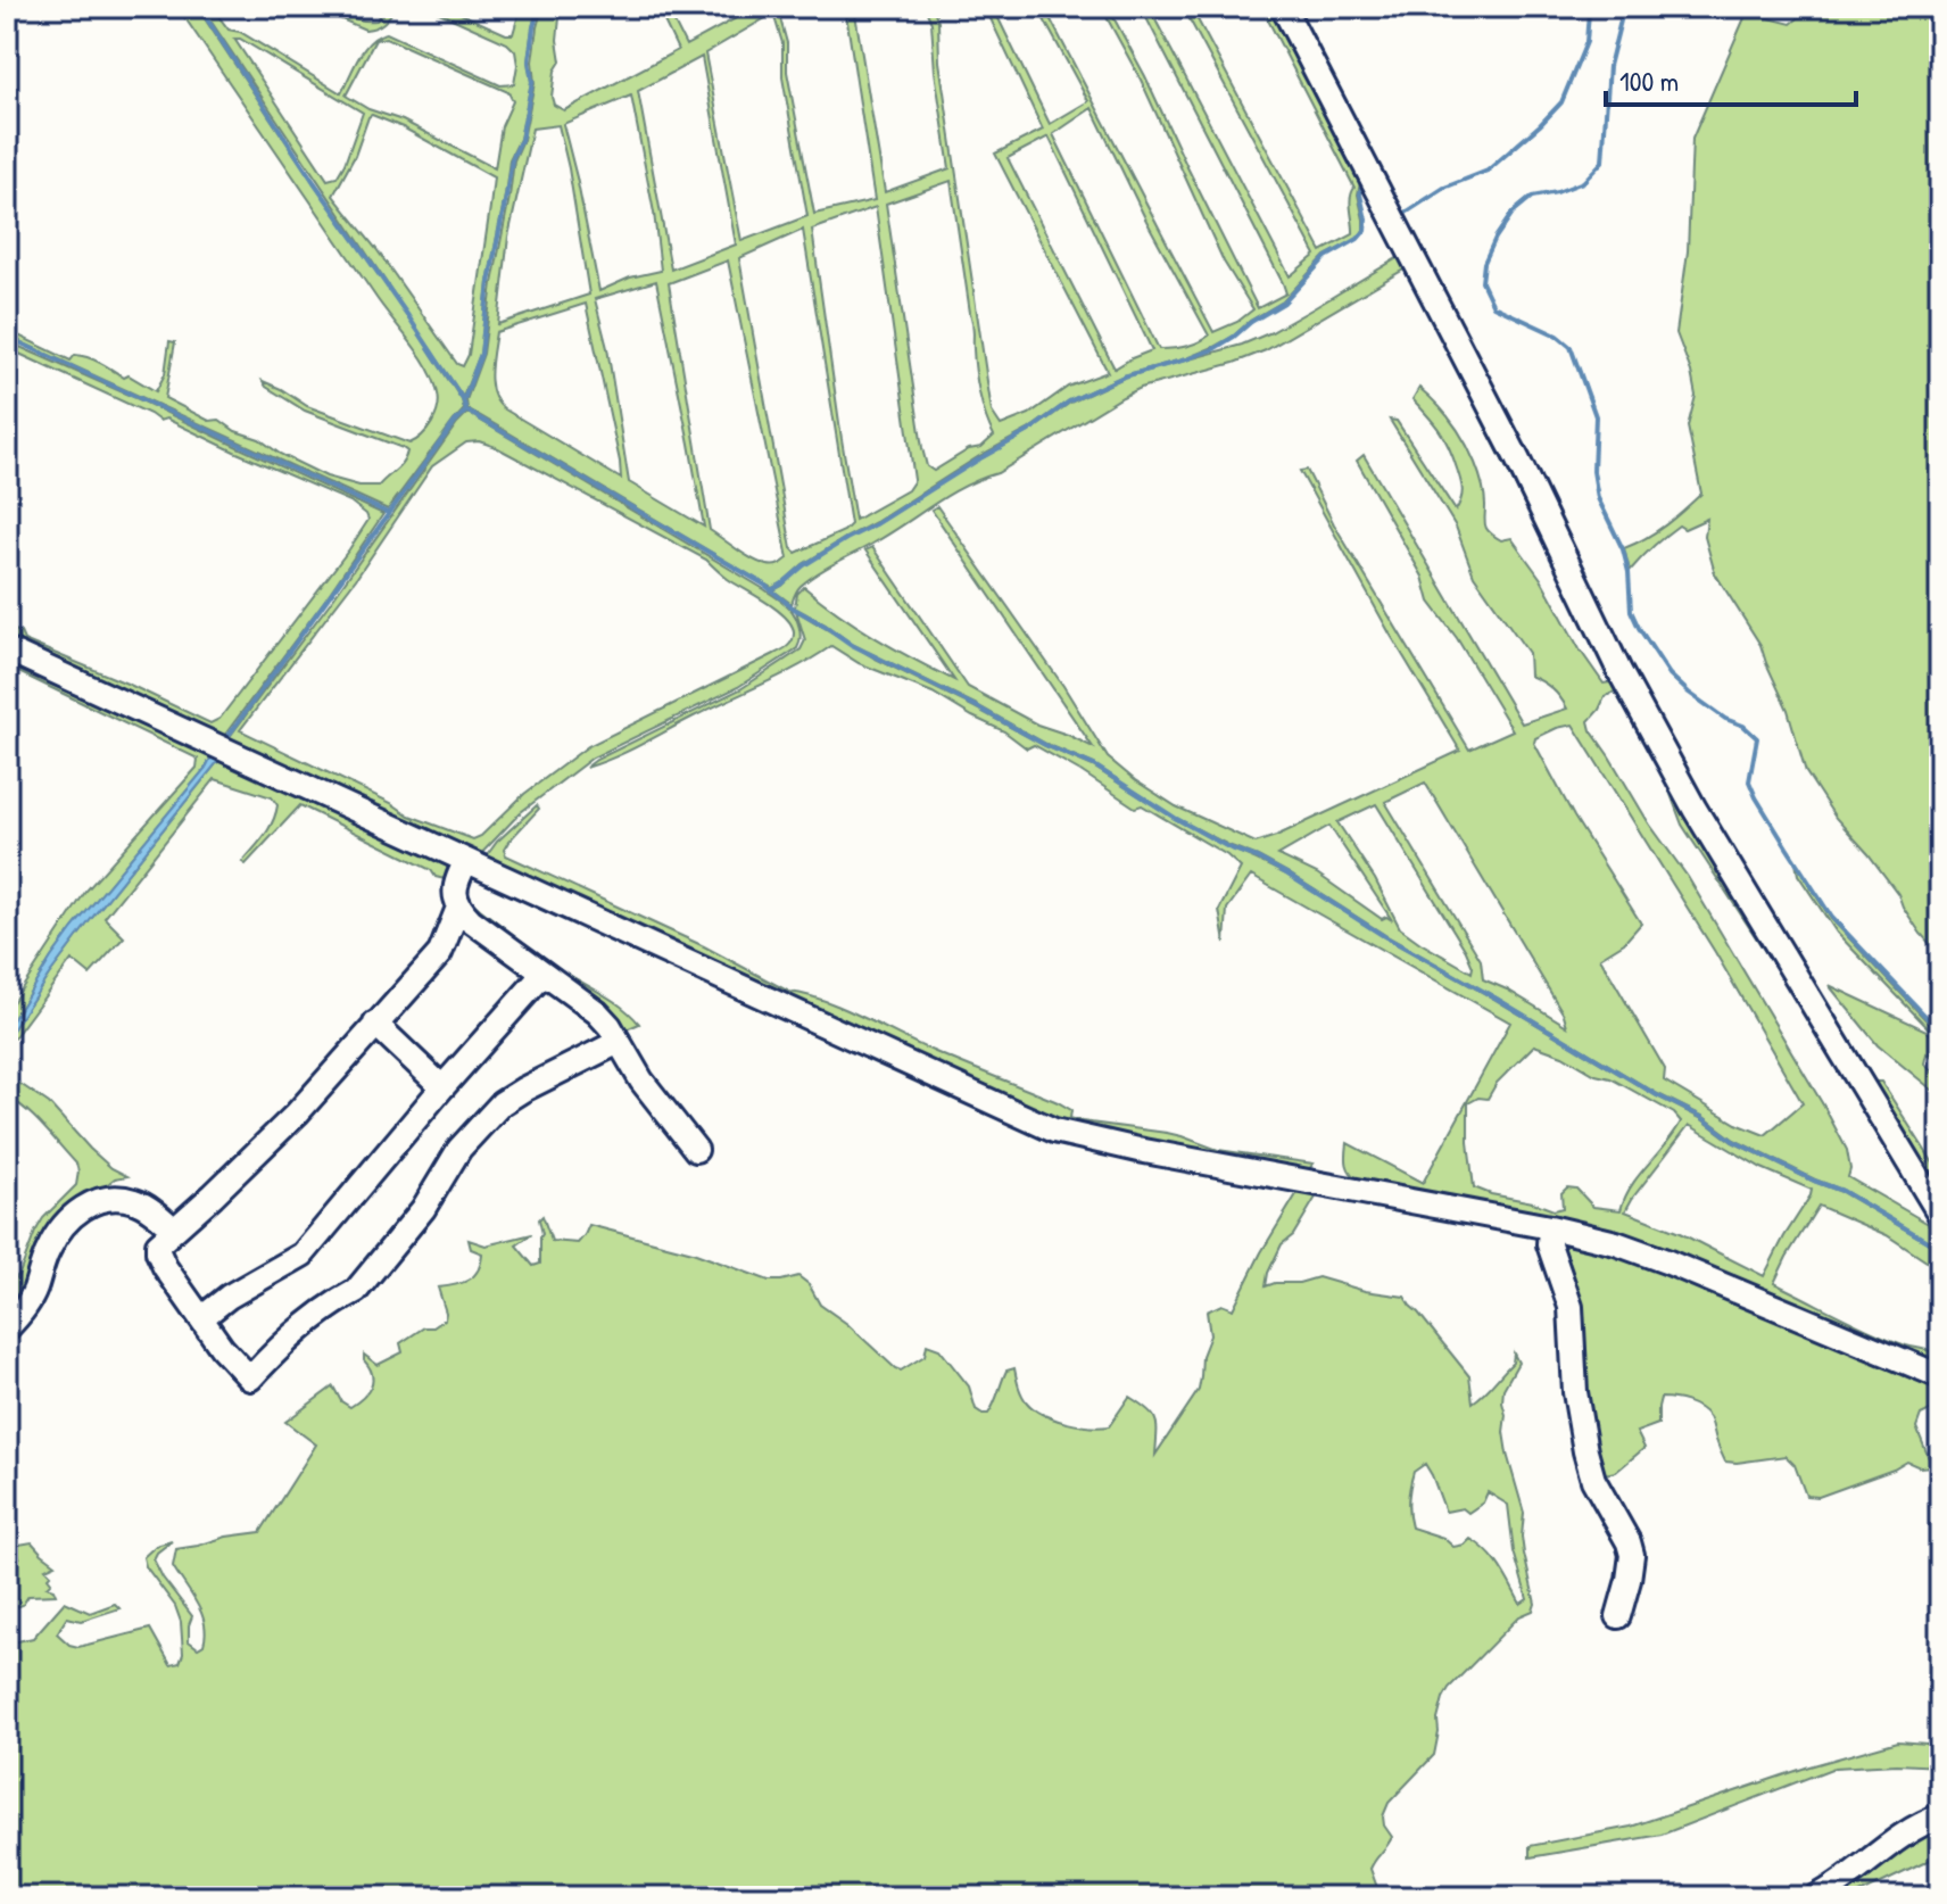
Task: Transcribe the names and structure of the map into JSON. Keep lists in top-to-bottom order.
{
  "scale_bar": "100 m"
}
